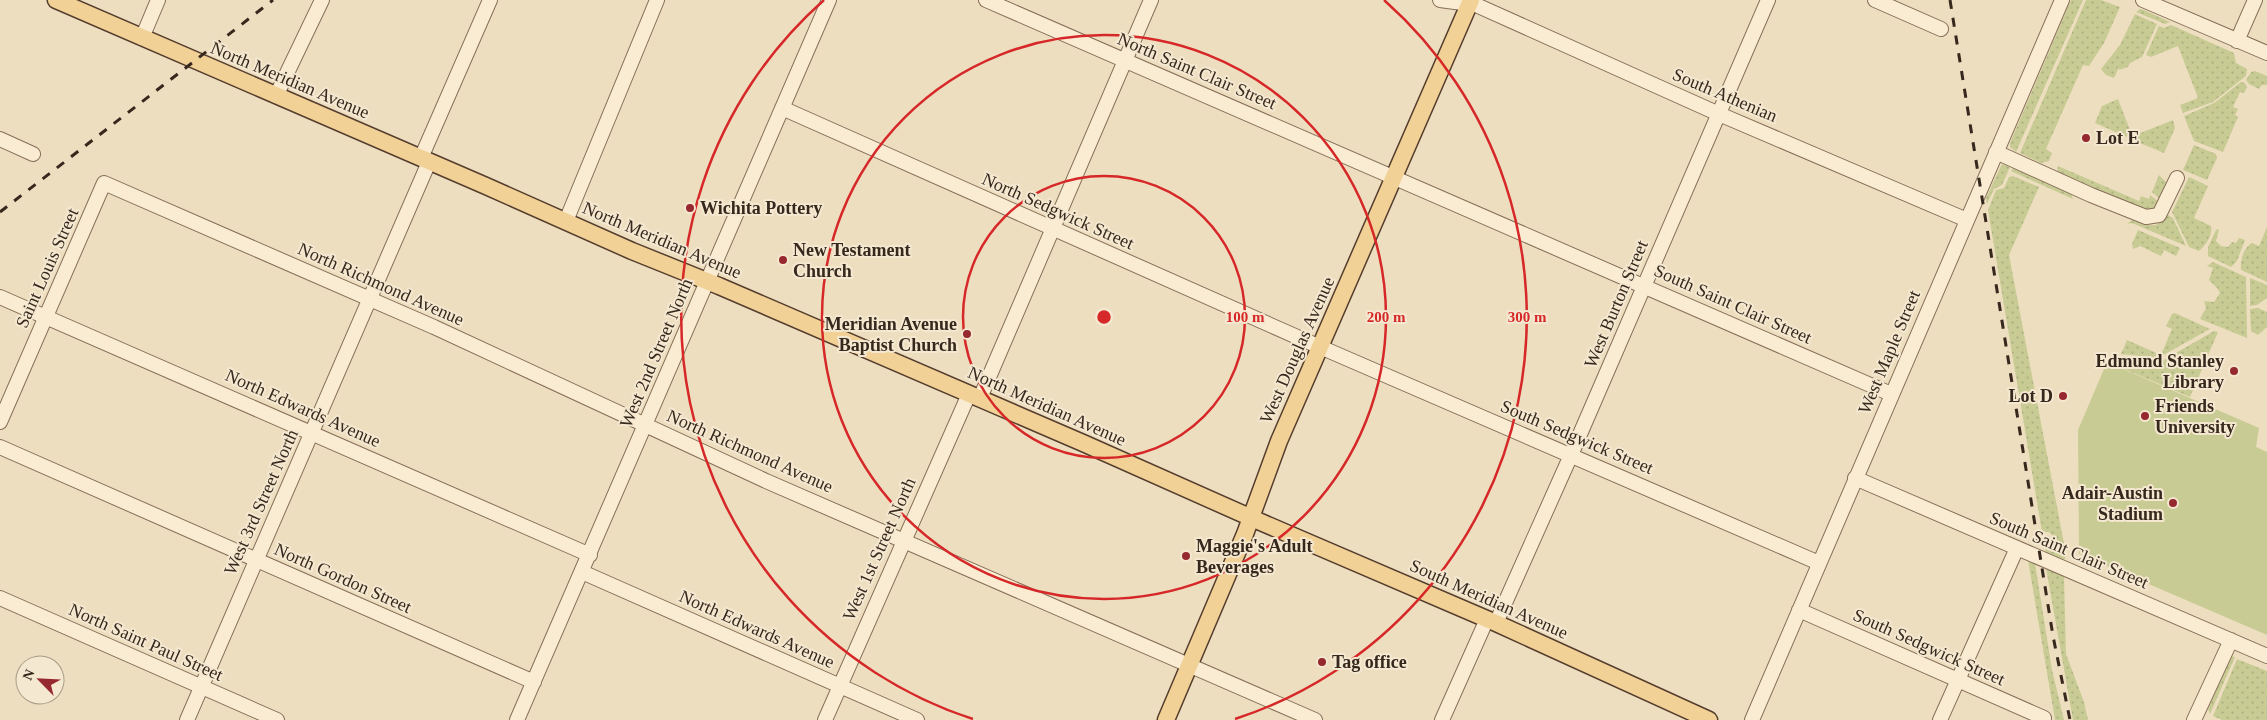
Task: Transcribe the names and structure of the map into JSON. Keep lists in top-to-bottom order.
{
  "streets": {
    "main road": ["North Meridian Avenue", "West Douglas Avenue", "South Meridian Avenue"],
    "street": [
      "North Saint Clair Street",
      "South Athenian",
      "North Sedgwick Street",
      "Saint Louis Street",
      "North Richmond Avenue",
      "West Burton Street",
      "South Saint Clair Street",
      "West Maple Street",
      "West 2nd Street North",
      "North Edwards Avenue",
      "South Sedgwick Street",
      "West 3rd Street North",
      "West 1st Street North",
      "North Gordon Street",
      "North Saint Paul Street"
    ]
  },
  "crossings": [
    ["North Saint Clair Street", "South Saint Clair Street"],
    ["North Saint Clair Street", "West Douglas Avenue"],
    ["North Saint Clair Street", "West 1st Street North"],
    ["North Meridian Avenue", "West Douglas Avenue"],
    ["North Meridian Avenue", "West 2nd Street North"],
    ["North Meridian Avenue", "West 3rd Street North"],
    ["North Meridian Avenue", "West 1st Street North"],
    ["North Meridian Avenue", "South Meridian Avenue"],
    ["South Athenian", "West Burton Street"],
    ["South Athenian", "West Douglas Avenue"],
    ["South Athenian", "West Maple Street"],
    ["North Sedgwick Street", "West Douglas Avenue"],
    ["North Sedgwick Street", "West 2nd Street North"],
    ["North Sedgwick Street", "South Sedgwick Street"],
    ["North Sedgwick Street", "West 1st Street North"],
    ["Saint Louis Street", "North Richmond Avenue"],
    ["Saint Louis Street", "North Edwards Avenue"],
    ["North Richmond Avenue", "West Douglas Avenue"],
    ["North Richmond Avenue", "West 2nd Street North"],
    ["North Richmond Avenue", "West 3rd Street North"],
    ["North Richmond Avenue", "West 1st Street North"],
    ["West Burton Street", "South Saint Clair Street"],
    ["West Burton Street", "South Sedgwick Street"],
    ["West Burton Street", "South Meridian Avenue"],
    ["South Saint Clair Street", "West Douglas Avenue"],
    ["South Saint Clair Street", "West Maple Street"],
    ["West Douglas Avenue", "South Sedgwick Street"],
    ["West Douglas Avenue", "South Meridian Avenue"],
    ["West Maple Street", "South Sedgwick Street"],
    ["West 2nd Street North", "North Edwards Avenue"],
    ["West 2nd Street North", "North Gordon Street"],
    ["North Edwards Avenue", "West 3rd Street North"],
    ["North Edwards Avenue", "West 1st Street North"],
    ["West 3rd Street North", "North Gordon Street"],
    ["West 3rd Street North", "North Saint Paul Street"]
  ],
  "places": [
    "Lot E",
    "Wichita Pottery",
    "New Testament Church",
    "Meridian Avenue Baptist Church",
    "Edmund Stanley Library",
    "Lot D",
    "Friends University",
    "Adair-Austin Stadium",
    "Maggie's Adult Beverages",
    "Tag office"
  ],
  "north": "top left",
  "rings": ["100 m", "200 m", "300 m"]
}
